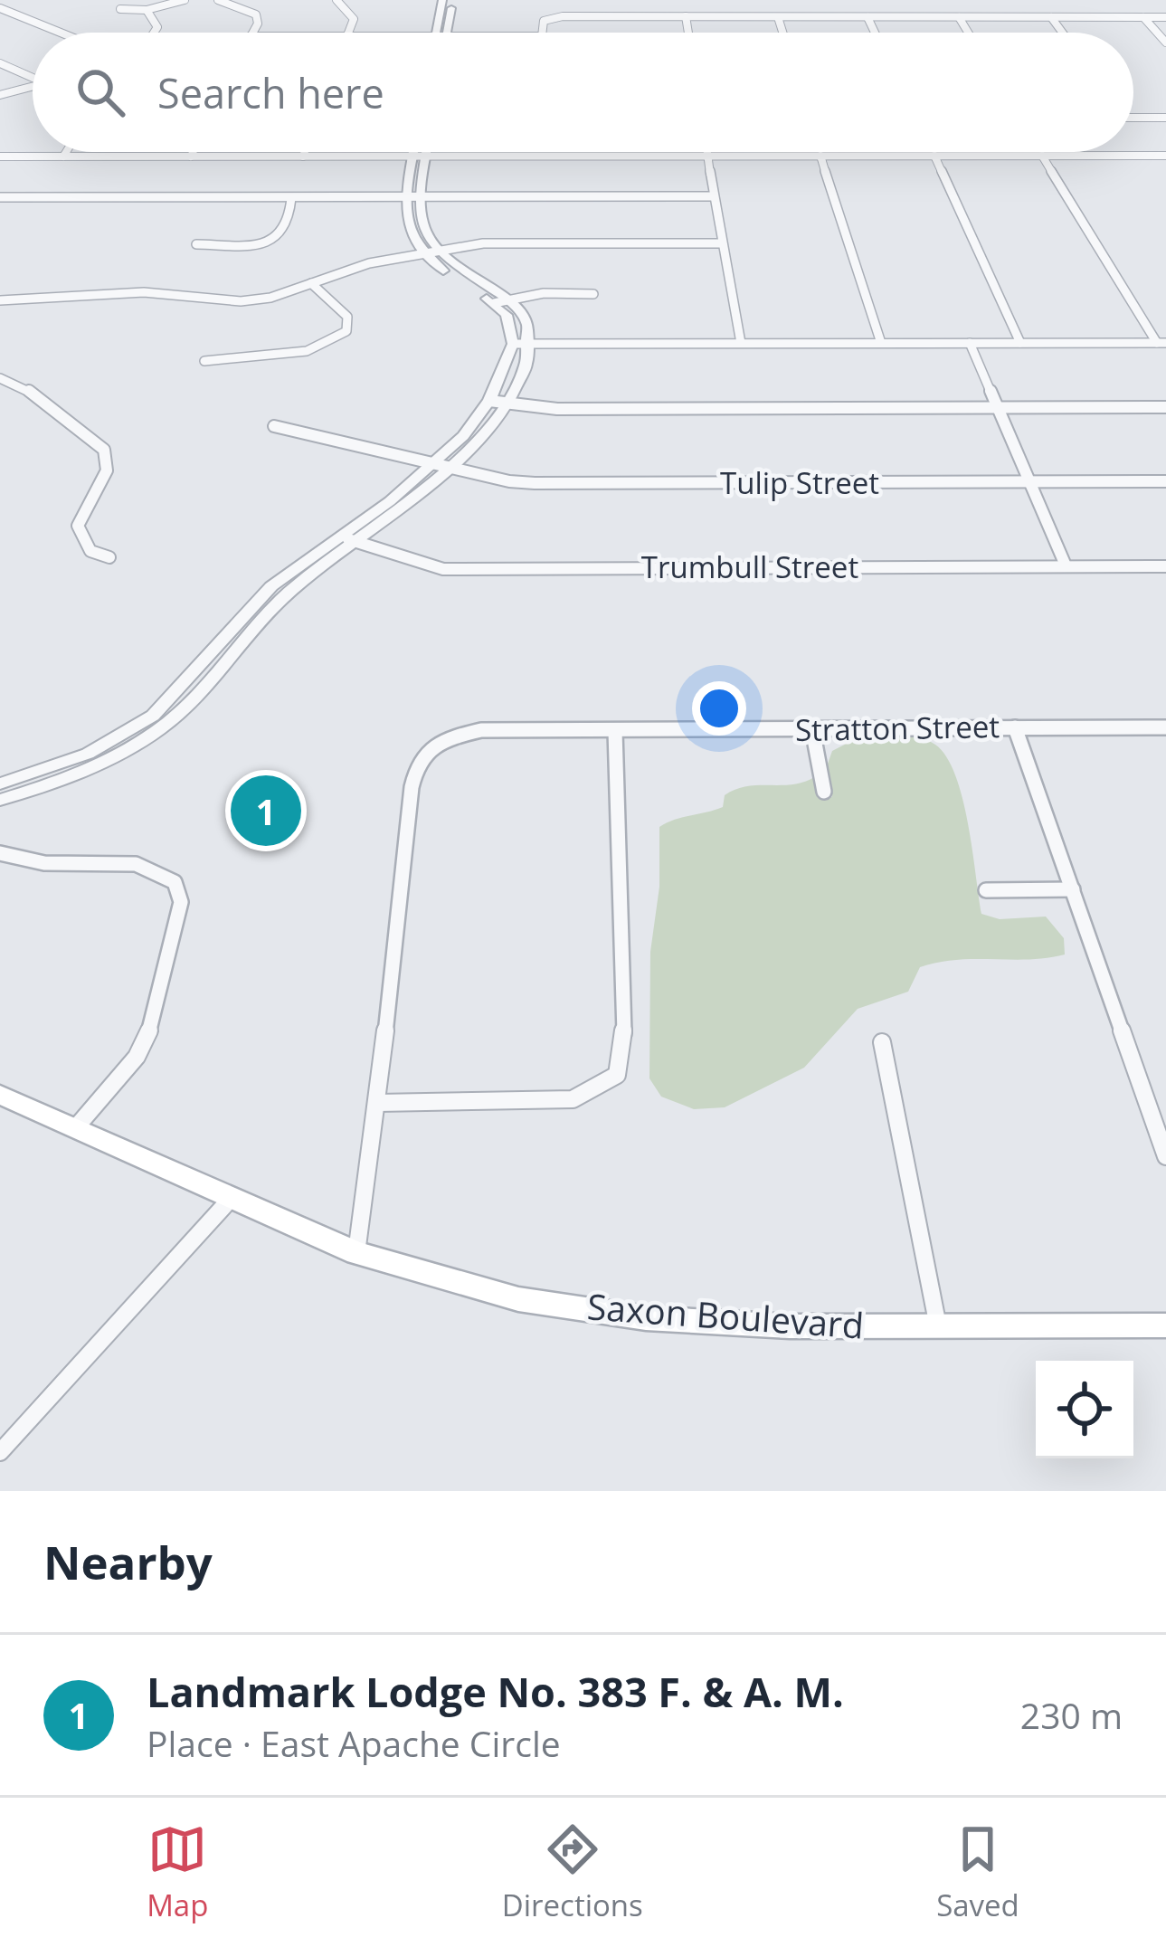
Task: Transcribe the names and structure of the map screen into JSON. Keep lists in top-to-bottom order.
{
  "streets": {
    "main road": ["Saxon Boulevard"],
    "street": ["Tulip Street", "Trumbull Street", "Stratton Street"]
  },
  "page": {
    "search": "Search here",
    "pins": "1",
    "heading": "Nearby",
    "list": [
      {
        "mark": "1",
        "name": "Landmark Lodge No. 383 F. & A. M.",
        "note": "Place · East Apache Circle",
        "value": "230 m"
      }
    ],
    "nav": ["Map", "Directions", "Saved"]
  }
}
